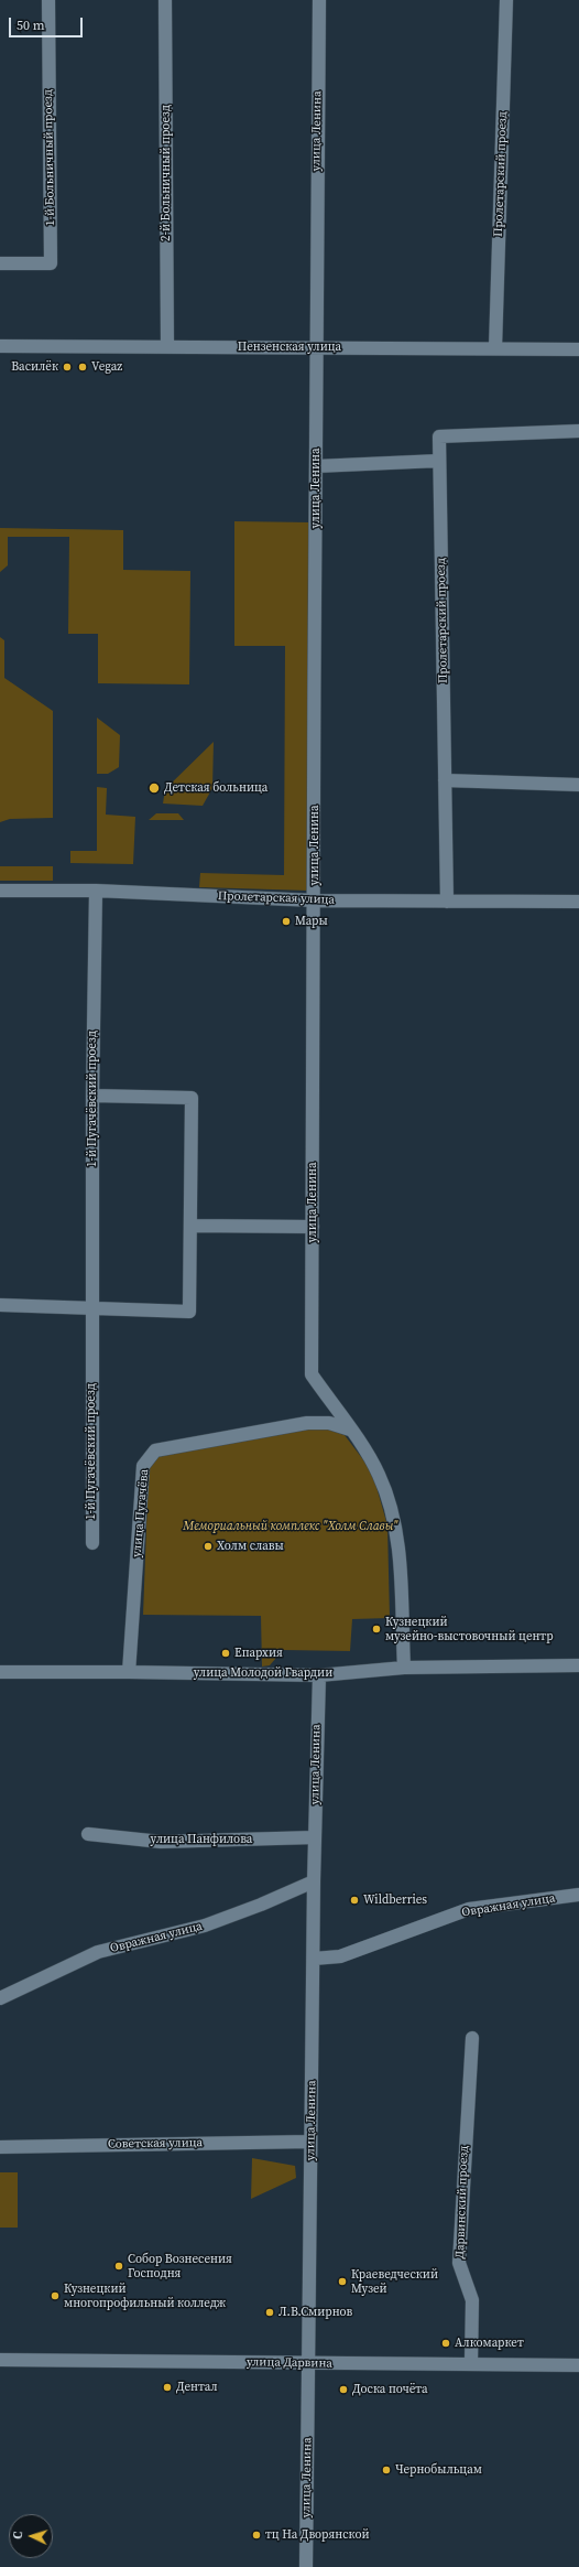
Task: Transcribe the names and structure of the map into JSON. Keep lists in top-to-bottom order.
{
  "streets": {
    "street": [
      "улица Ленина",
      "1-й Больничный проезд",
      "2-й Больничный проезд",
      "Пролетарский проезд",
      "Пензенская улица",
      "Пролетарская улица",
      "1-й Пугачёвский проезд",
      "улица Пугачёва",
      "улица Молодой Гвардии",
      "улица Панфилова",
      "Овражная улица",
      "Советская улица",
      "Дарвинский проезд",
      "улица Дарвина"
    ]
  },
  "crossings": [
    ["улица Ленина", "Пензенская улица"],
    ["улица Ленина", "Пролетарская улица"],
    ["улица Ленина", "улица Пугачёва"],
    ["улица Ленина", "улица Молодой Гвардии"],
    ["улица Ленина", "улица Панфилова"],
    ["улица Ленина", "Овражная улица"],
    ["улица Ленина", "Советская улица"],
    ["улица Ленина", "улица Дарвина"],
    ["2-й Больничный проезд", "Пензенская улица"],
    ["Пролетарский проезд", "Пензенская улица"],
    ["Пролетарский проезд", "Пролетарская улица"],
    ["Пролетарская улица", "1-й Пугачёвский проезд"],
    ["улица Пугачёва", "улица Молодой Гвардии"],
    ["Дарвинский проезд", "улица Дарвина"]
  ],
  "parks": ["Мемориальный комплекс \"Холм Славы\""],
  "places": [
    "Василёк",
    "Vegaz",
    "Детская больница",
    "Мары",
    "Холм славы",
    "Кузнецкий музейно-выстовочный центр",
    "Епархия",
    "Wildberries",
    "Собор Вознесения Господня",
    "Краеведческий Музей",
    "Кузнецкий многопрофильный колледж",
    "Л.В.Смирнов",
    "Алкомаркет",
    "Дентал",
    "Доска почёта",
    "Чернобыльцам",
    "тц На Дворянской"
  ],
  "scale_bar": "50 m",
  "north": "left"
}
